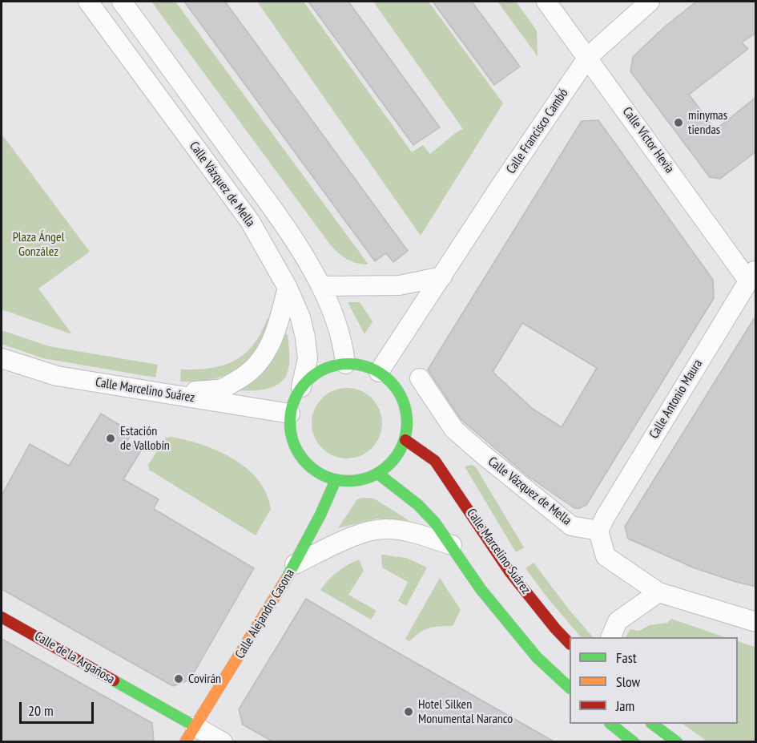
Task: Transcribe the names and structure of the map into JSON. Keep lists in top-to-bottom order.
{
  "streets": {
    "main road": ["Calle Marcelino Suárez", "Calle Alejandro Casona", "Calle de la Argañosa"],
    "street": [
      "Calle Francisco Cambó",
      "Calle Víctor Hevia",
      "Calle Vázquez de Mella",
      "Calle Antonio Maura"
    ]
  },
  "crossings": [
    ["Calle Francisco Cambó", "Calle Víctor Hevia"],
    ["Calle Francisco Cambó", "Calle Vázquez de Mella"],
    ["Calle Francisco Cambó", "Calle Marcelino Suárez"],
    ["Calle Francisco Cambó", "Calle Alejandro Casona"],
    ["Calle Víctor Hevia", "Calle Antonio Maura"],
    ["Calle Vázquez de Mella", "Calle Marcelino Suárez"],
    ["Calle Vázquez de Mella", "Calle Antonio Maura"],
    ["Calle Vázquez de Mella", "Calle Alejandro Casona"],
    ["Calle Marcelino Suárez", "Calle Alejandro Casona"],
    ["Calle Alejandro Casona", "Calle de la Argañosa"]
  ],
  "parks": ["Plaza Ángel González"],
  "places": [
    "minymas tiendas",
    "Estación de Vallobín",
    "Covirán",
    "Hotel Silken Monumental Naranco"
  ],
  "legend": ["Fast", "Slow", "Jam"],
  "scale_bar": "20 m"
}
